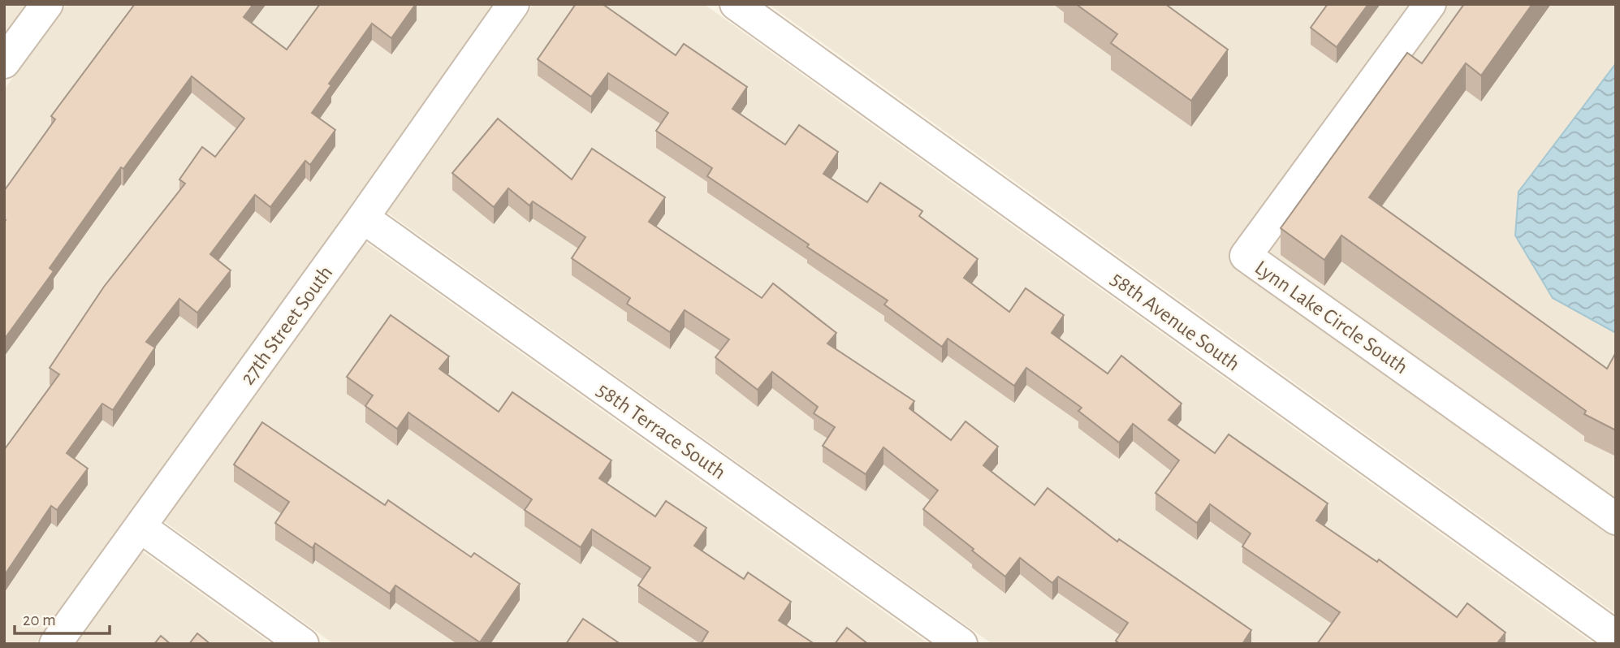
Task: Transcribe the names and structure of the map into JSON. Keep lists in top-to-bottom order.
{
  "streets": {
    "street": [
      "Lynn Lake Circle South",
      "58th Avenue South",
      "27th Street South",
      "58th Terrace South"
    ]
  },
  "crossings": [
    ["27th Street South", "58th Terrace South"]
  ],
  "scale_bar": "20 m"
}
